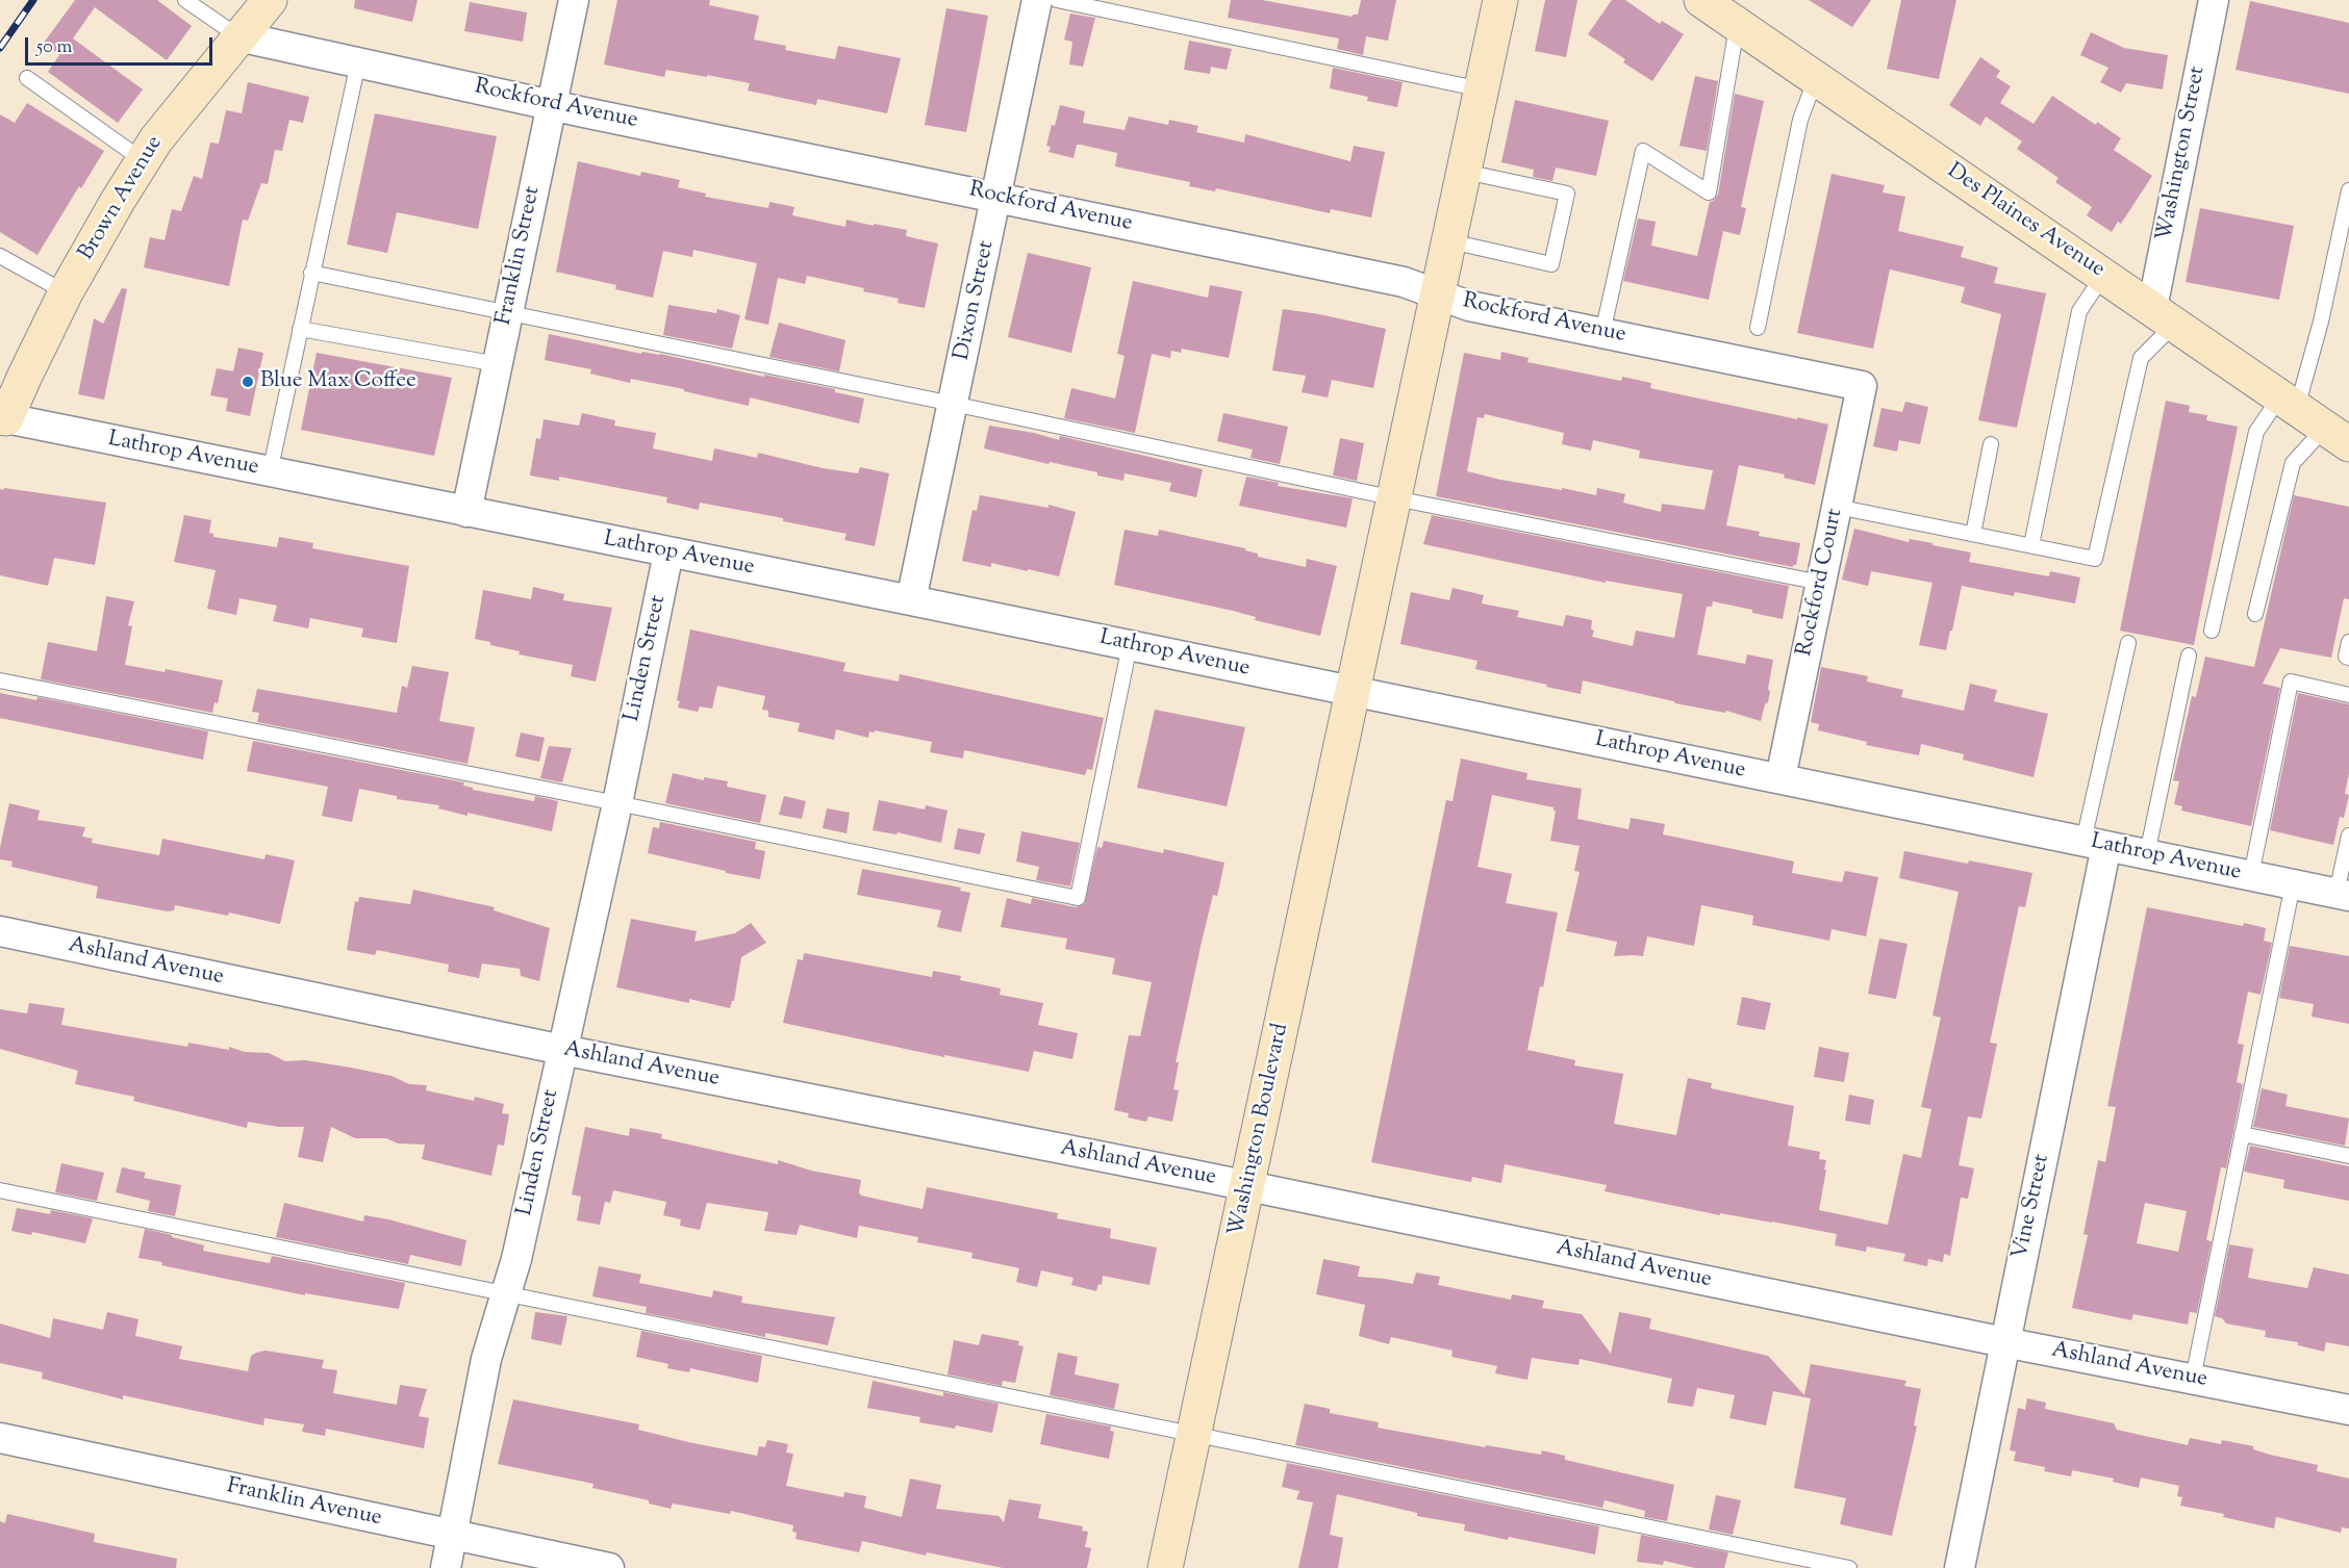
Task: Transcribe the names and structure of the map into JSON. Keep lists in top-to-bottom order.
{
  "streets": {
    "street": [
      "Rockford Avenue",
      "Washington Street",
      "Brown Avenue",
      "Des Plaines Avenue",
      "Franklin Street",
      "Dixon Street",
      "Lathrop Avenue",
      "Rockford Court",
      "Linden Street",
      "Ashland Avenue",
      "Washington Boulevard",
      "Vine Street",
      "Franklin Avenue"
    ]
  },
  "crossings": [
    ["Rockford Avenue", "Brown Avenue"],
    ["Rockford Avenue", "Franklin Street"],
    ["Rockford Avenue", "Dixon Street"],
    ["Rockford Avenue", "Rockford Court"],
    ["Rockford Avenue", "Washington Boulevard"],
    ["Washington Street", "Des Plaines Avenue"],
    ["Brown Avenue", "Lathrop Avenue"],
    ["Franklin Street", "Lathrop Avenue"],
    ["Dixon Street", "Lathrop Avenue"],
    ["Lathrop Avenue", "Rockford Court"],
    ["Lathrop Avenue", "Linden Street"],
    ["Lathrop Avenue", "Washington Boulevard"],
    ["Lathrop Avenue", "Vine Street"],
    ["Linden Street", "Ashland Avenue"],
    ["Linden Street", "Franklin Avenue"],
    ["Ashland Avenue", "Washington Boulevard"],
    ["Ashland Avenue", "Vine Street"]
  ],
  "places": ["Blue Max Coffee"],
  "scale_bar": "50 m"
}
